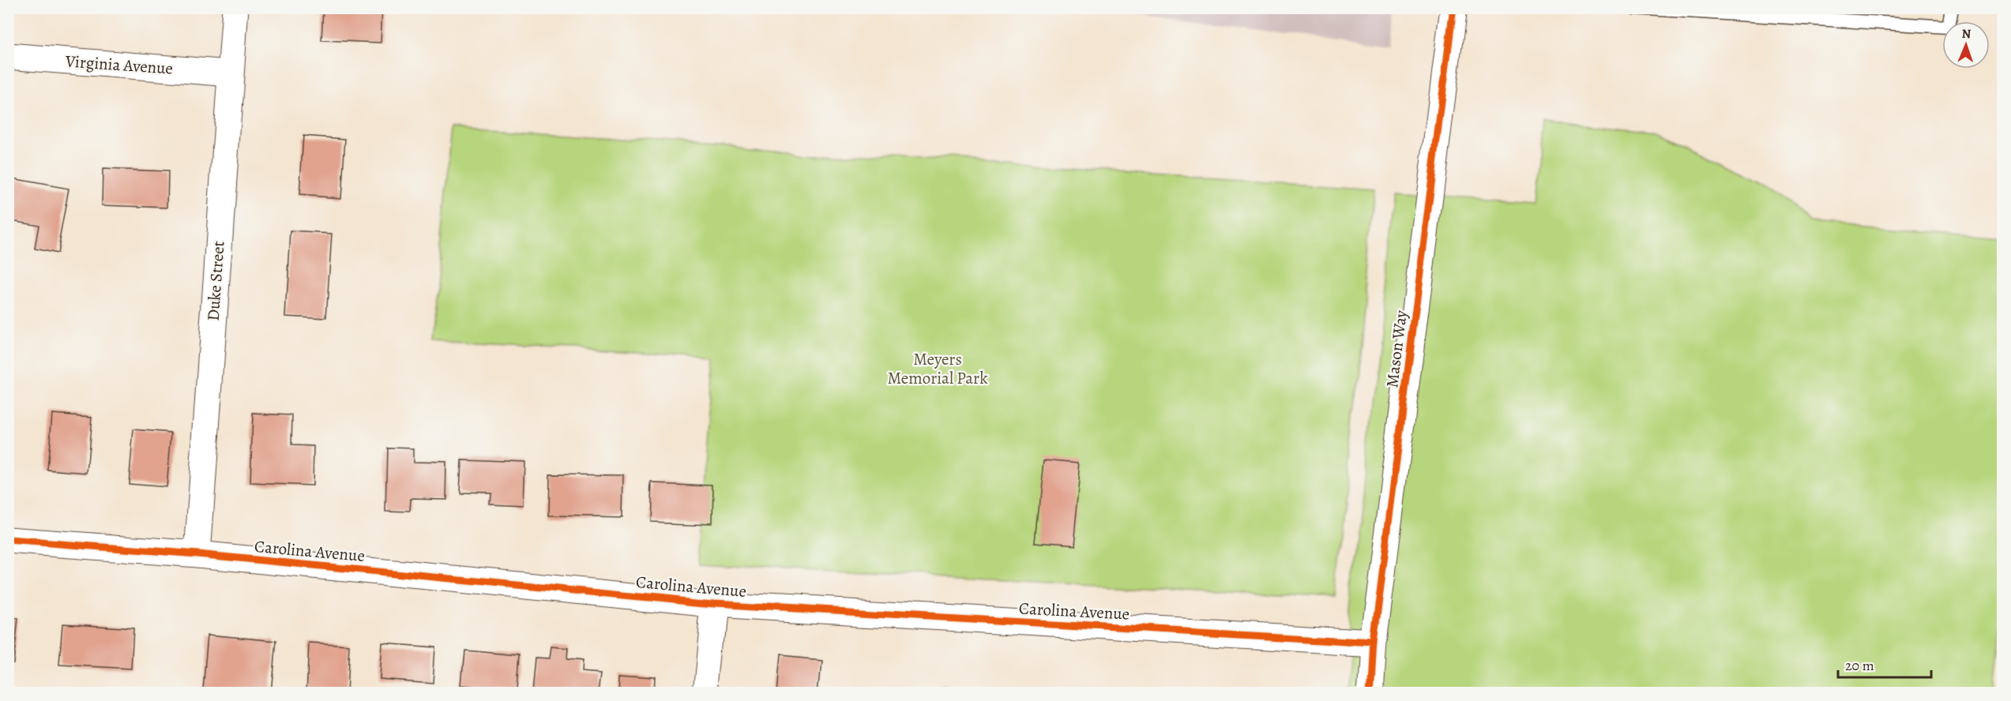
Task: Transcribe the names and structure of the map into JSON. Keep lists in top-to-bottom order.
{
  "streets": {
    "street": [
      "Virginia Avenue",
      "Duke Street",
      "Mason Way",
      "Carolina Avenue"
    ]
  },
  "crossings": [
    ["Virginia Avenue", "Duke Street"],
    ["Duke Street", "Carolina Avenue"],
    ["Mason Way", "Carolina Avenue"]
  ],
  "parks": ["Meyers Memorial Park"],
  "scale_bar": "20 m",
  "north": "top"
}
